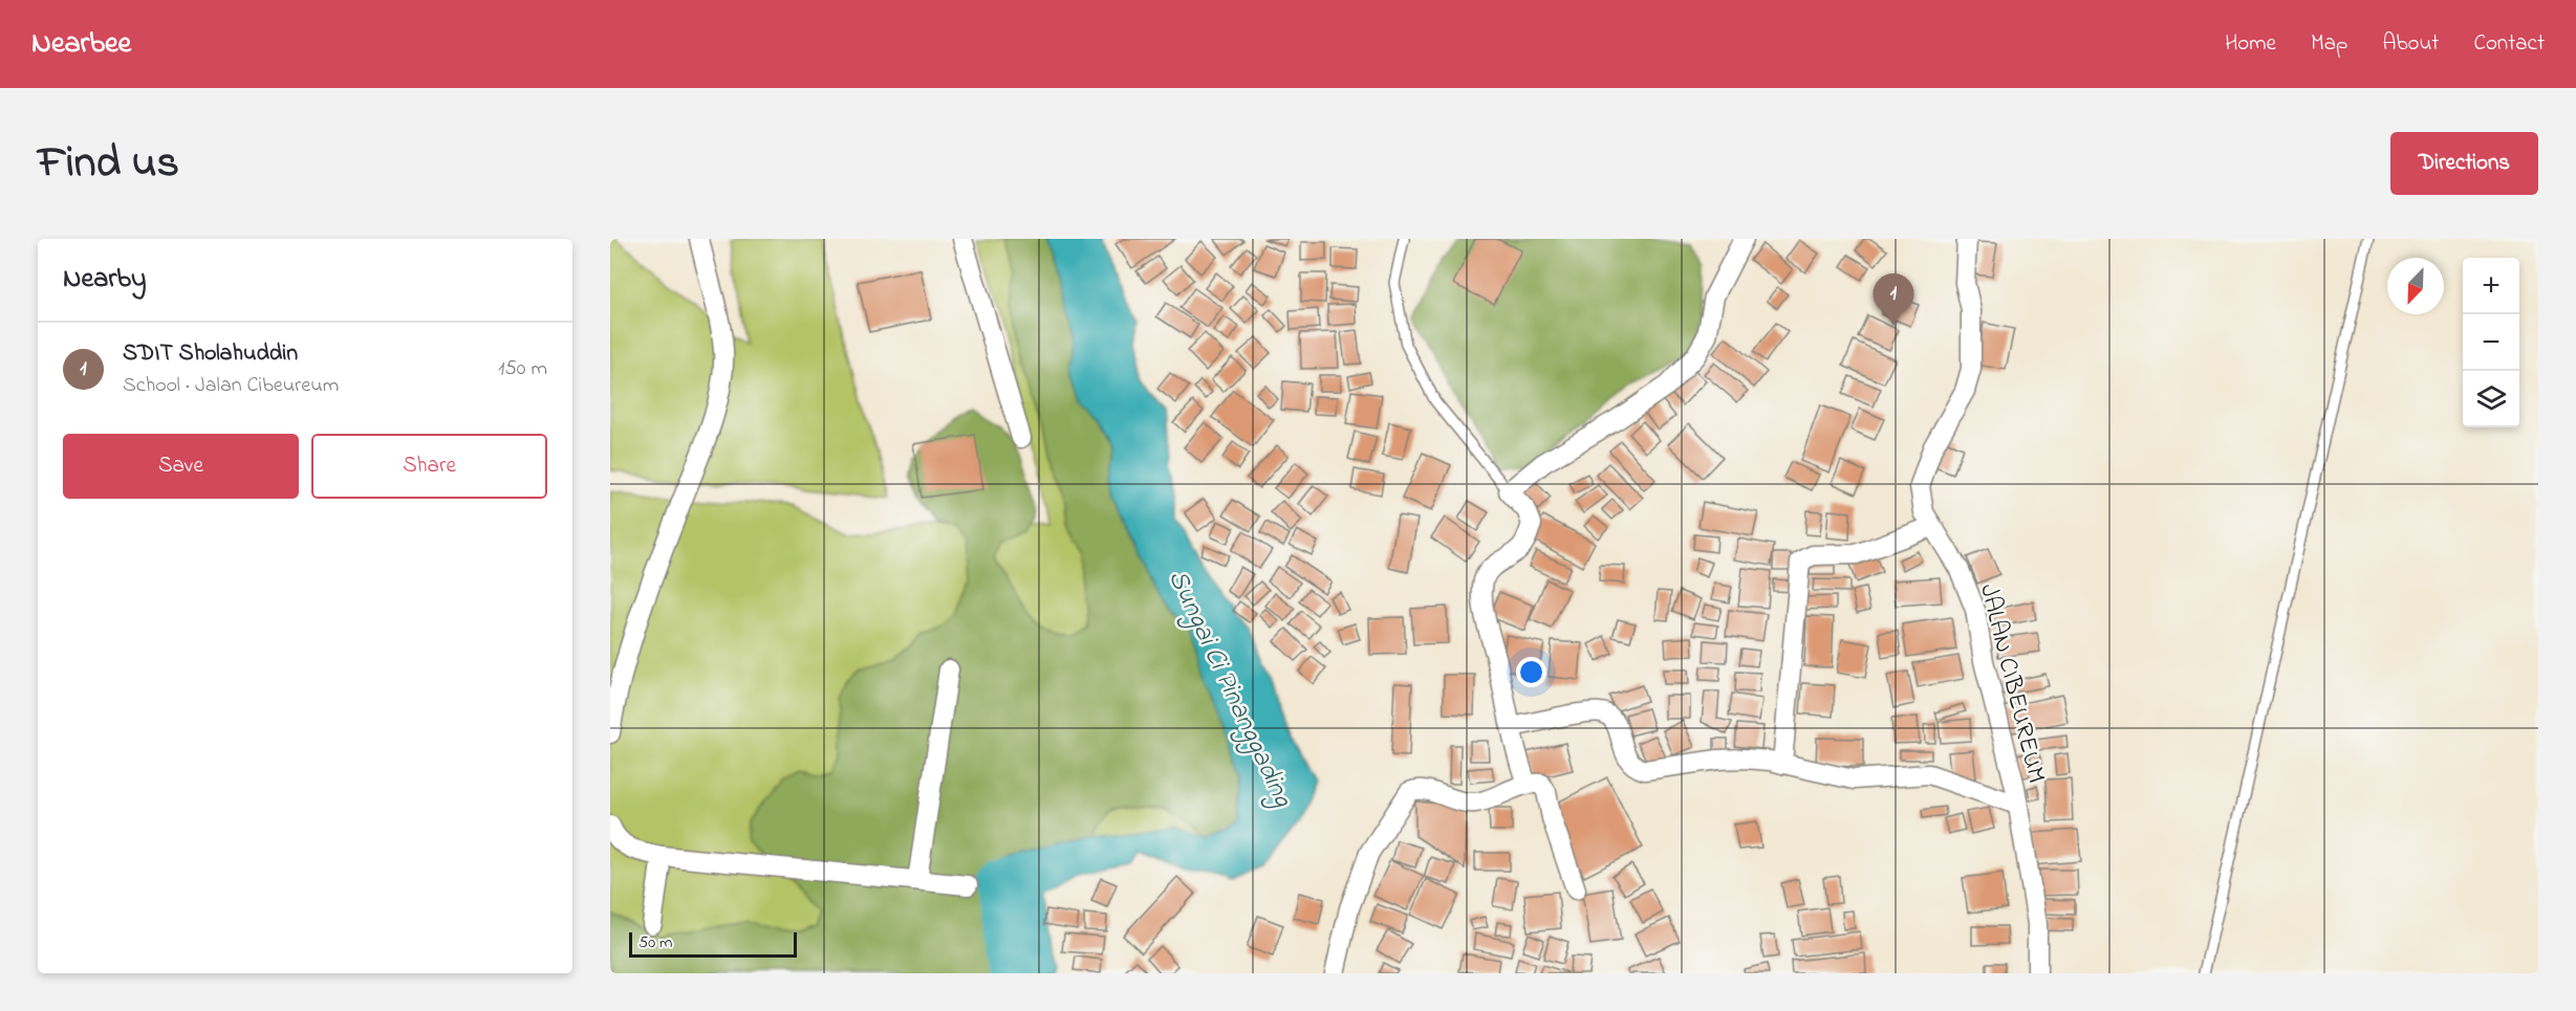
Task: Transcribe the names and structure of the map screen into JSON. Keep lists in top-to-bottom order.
{
  "streets": {
    "street": ["JALAN CIBEUREUM"]
  },
  "water": ["Sungai Ci Pinanggading"],
  "scale_bar": "50 m",
  "north": "bottom left",
  "page": {
    "header": "Nearbee",
    "nav": [
      "Home",
      "Map",
      "About",
      "Contact"
    ],
    "title": "Find us",
    "buttons": [
      "Directions",
      ["Save", "Share"]
    ],
    "heading": "Nearby",
    "map_buttons": ["+", "−"],
    "pins": "1",
    "list": [
      {
        "mark": "1",
        "name": "SDIT Sholahuddin",
        "note": "School · Jalan Cibeureum",
        "value": "150 m"
      }
    ],
    "scale": "50 m"
  }
}
